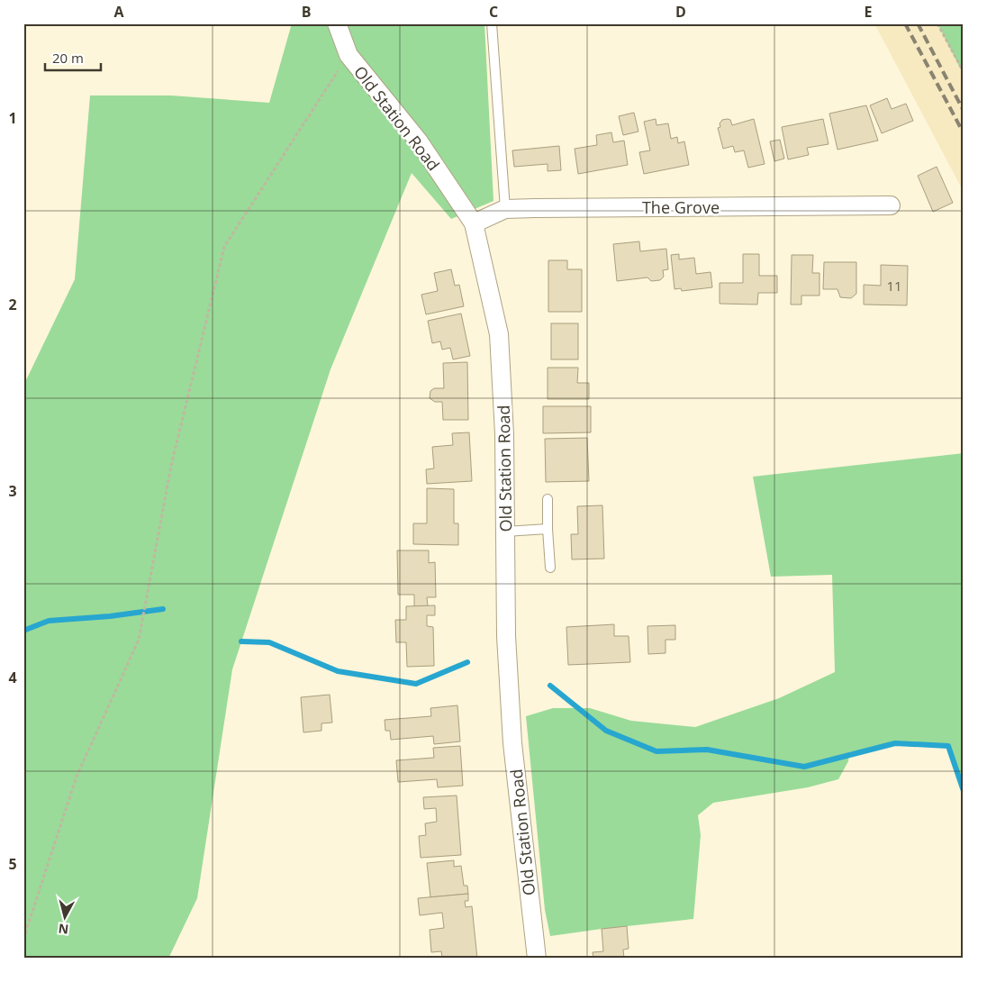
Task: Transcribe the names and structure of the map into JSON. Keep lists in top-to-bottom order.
{
  "streets": {
    "street": ["Old Station Road", "The Grove"]
  },
  "crossings": [
    ["Old Station Road", "The Grove"]
  ],
  "house_numbers": ["11"],
  "scale_bar": "20 m",
  "north": "bottom",
  "grid": {
    "columns": [
      "A",
      "B",
      "C",
      "D",
      "E"
    ],
    "rows": [
      "1",
      "2",
      "3",
      "4",
      "5"
    ]
  }
}
